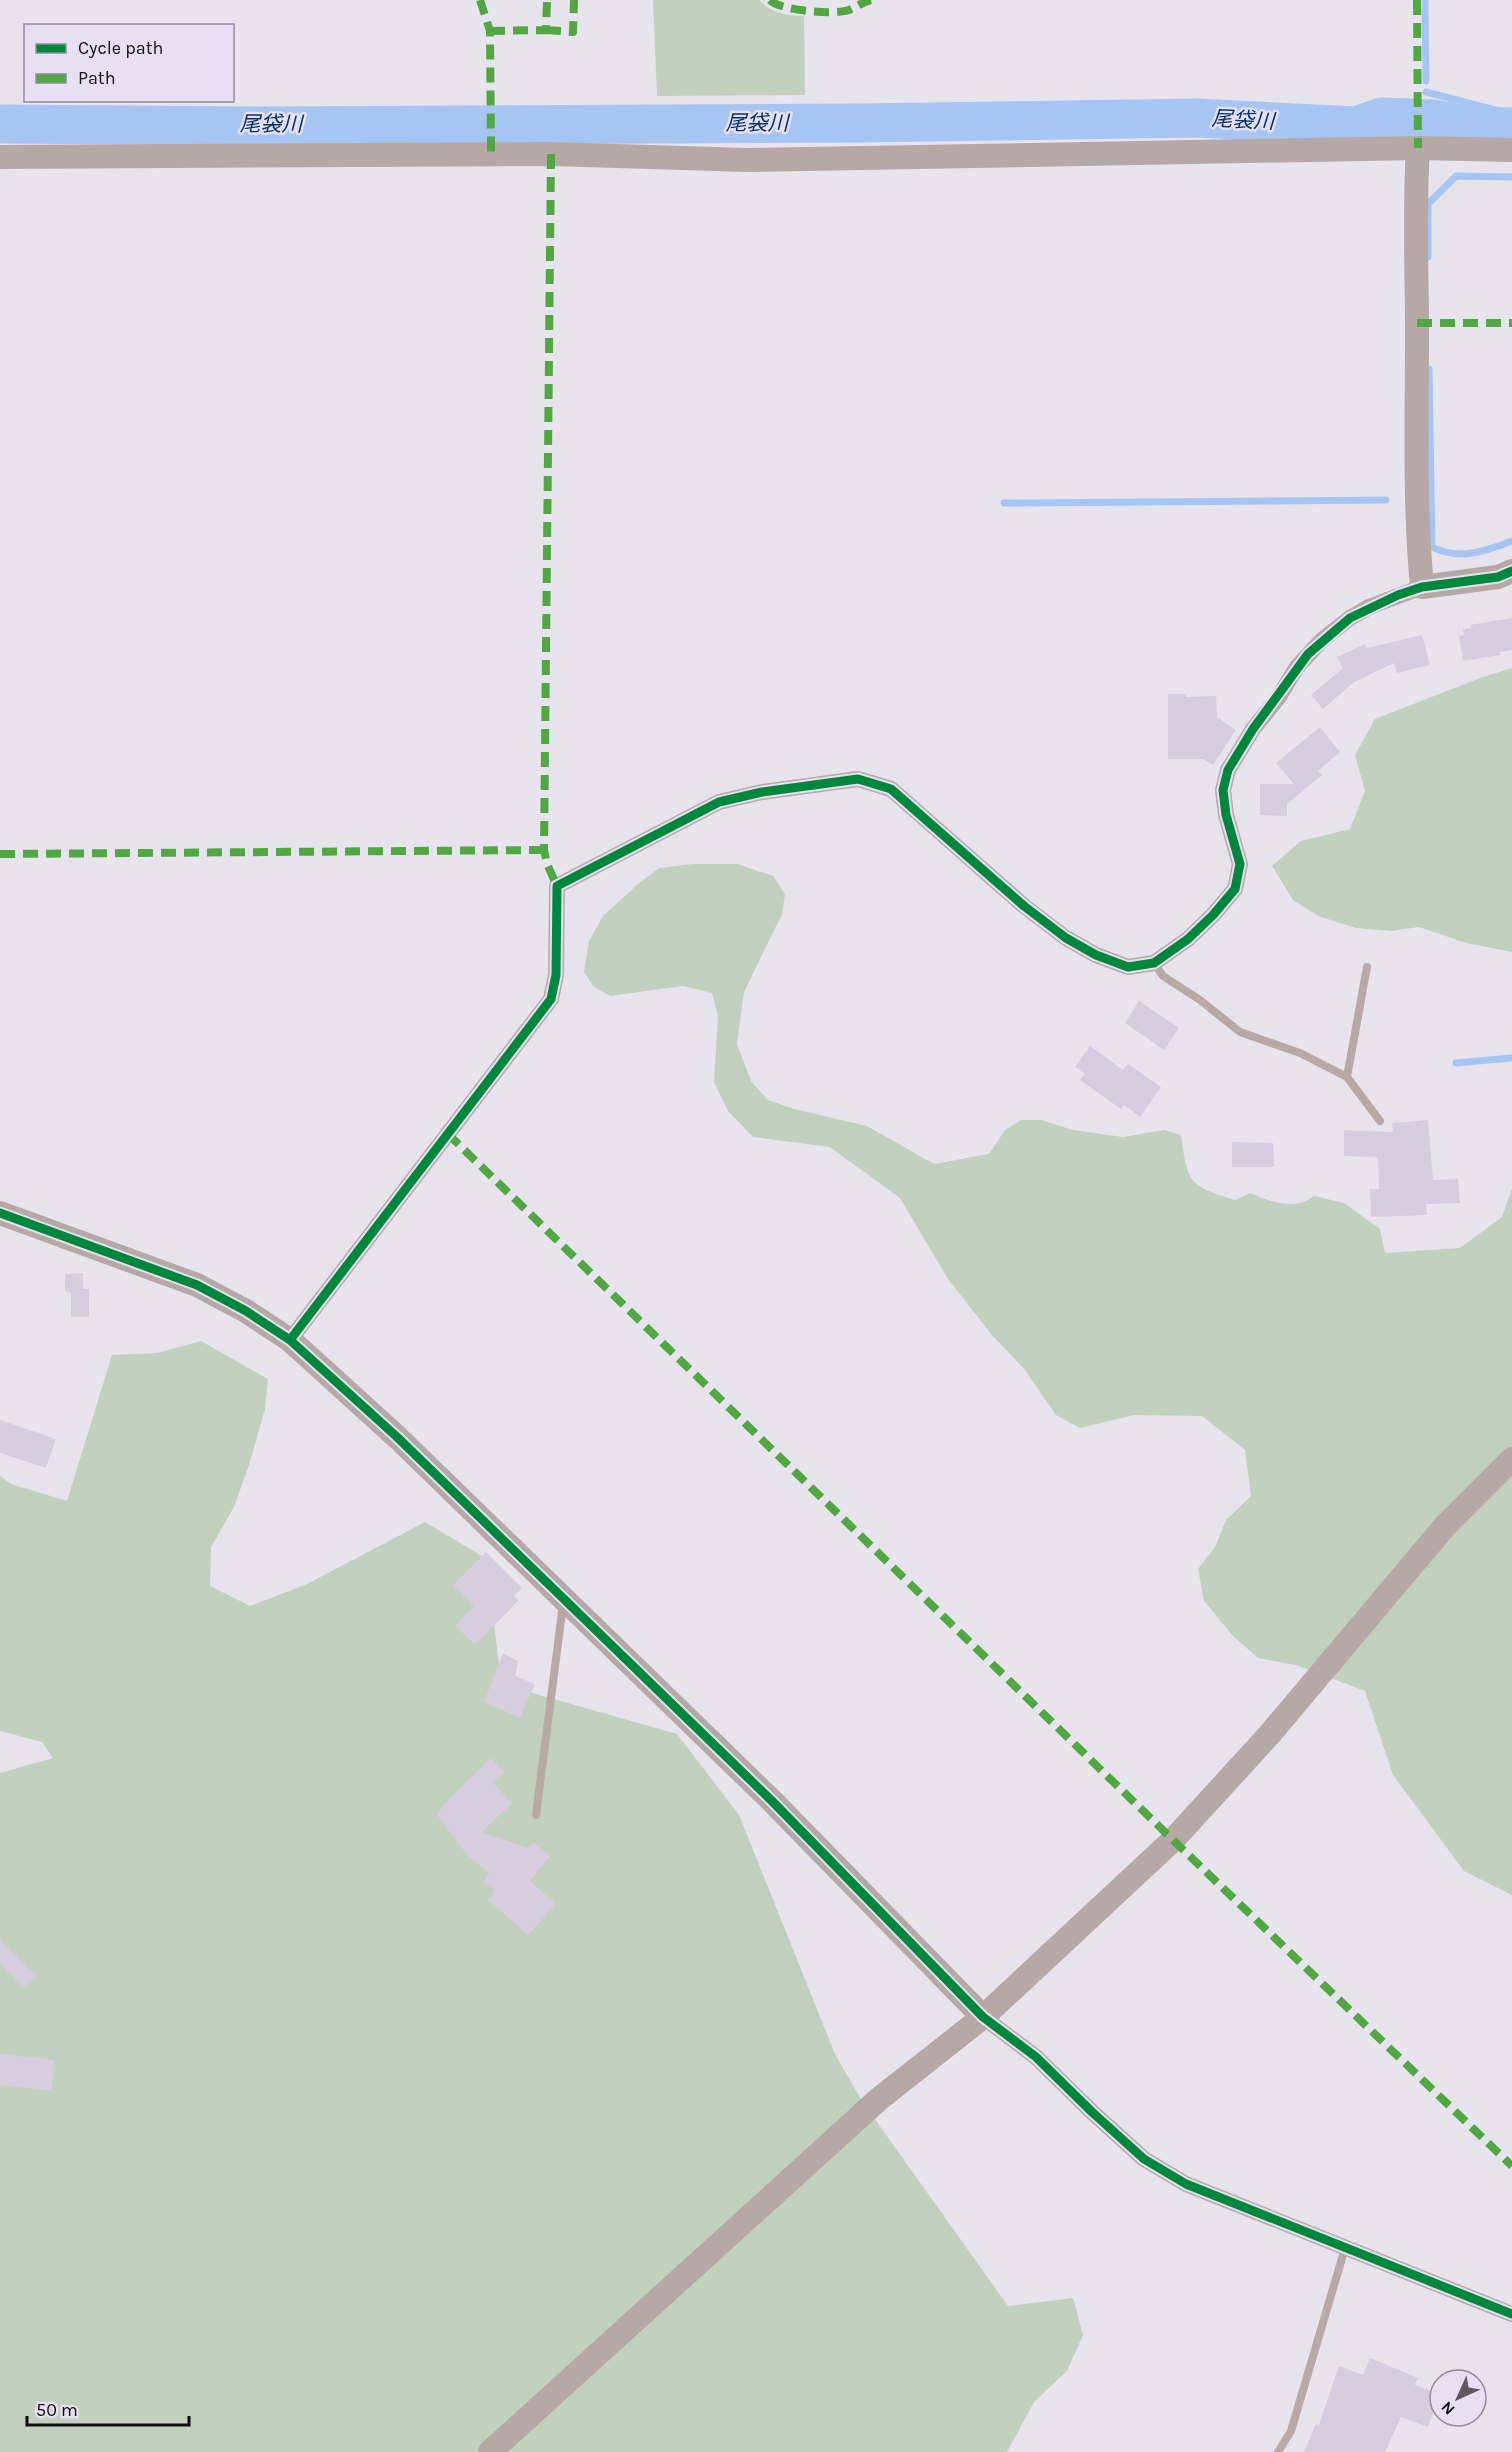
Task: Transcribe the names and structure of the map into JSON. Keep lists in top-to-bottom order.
{
  "water": ["尾袋川"],
  "legend": ["Cycle path", "Path"],
  "scale_bar": "50 m",
  "north": "bottom left"
}
